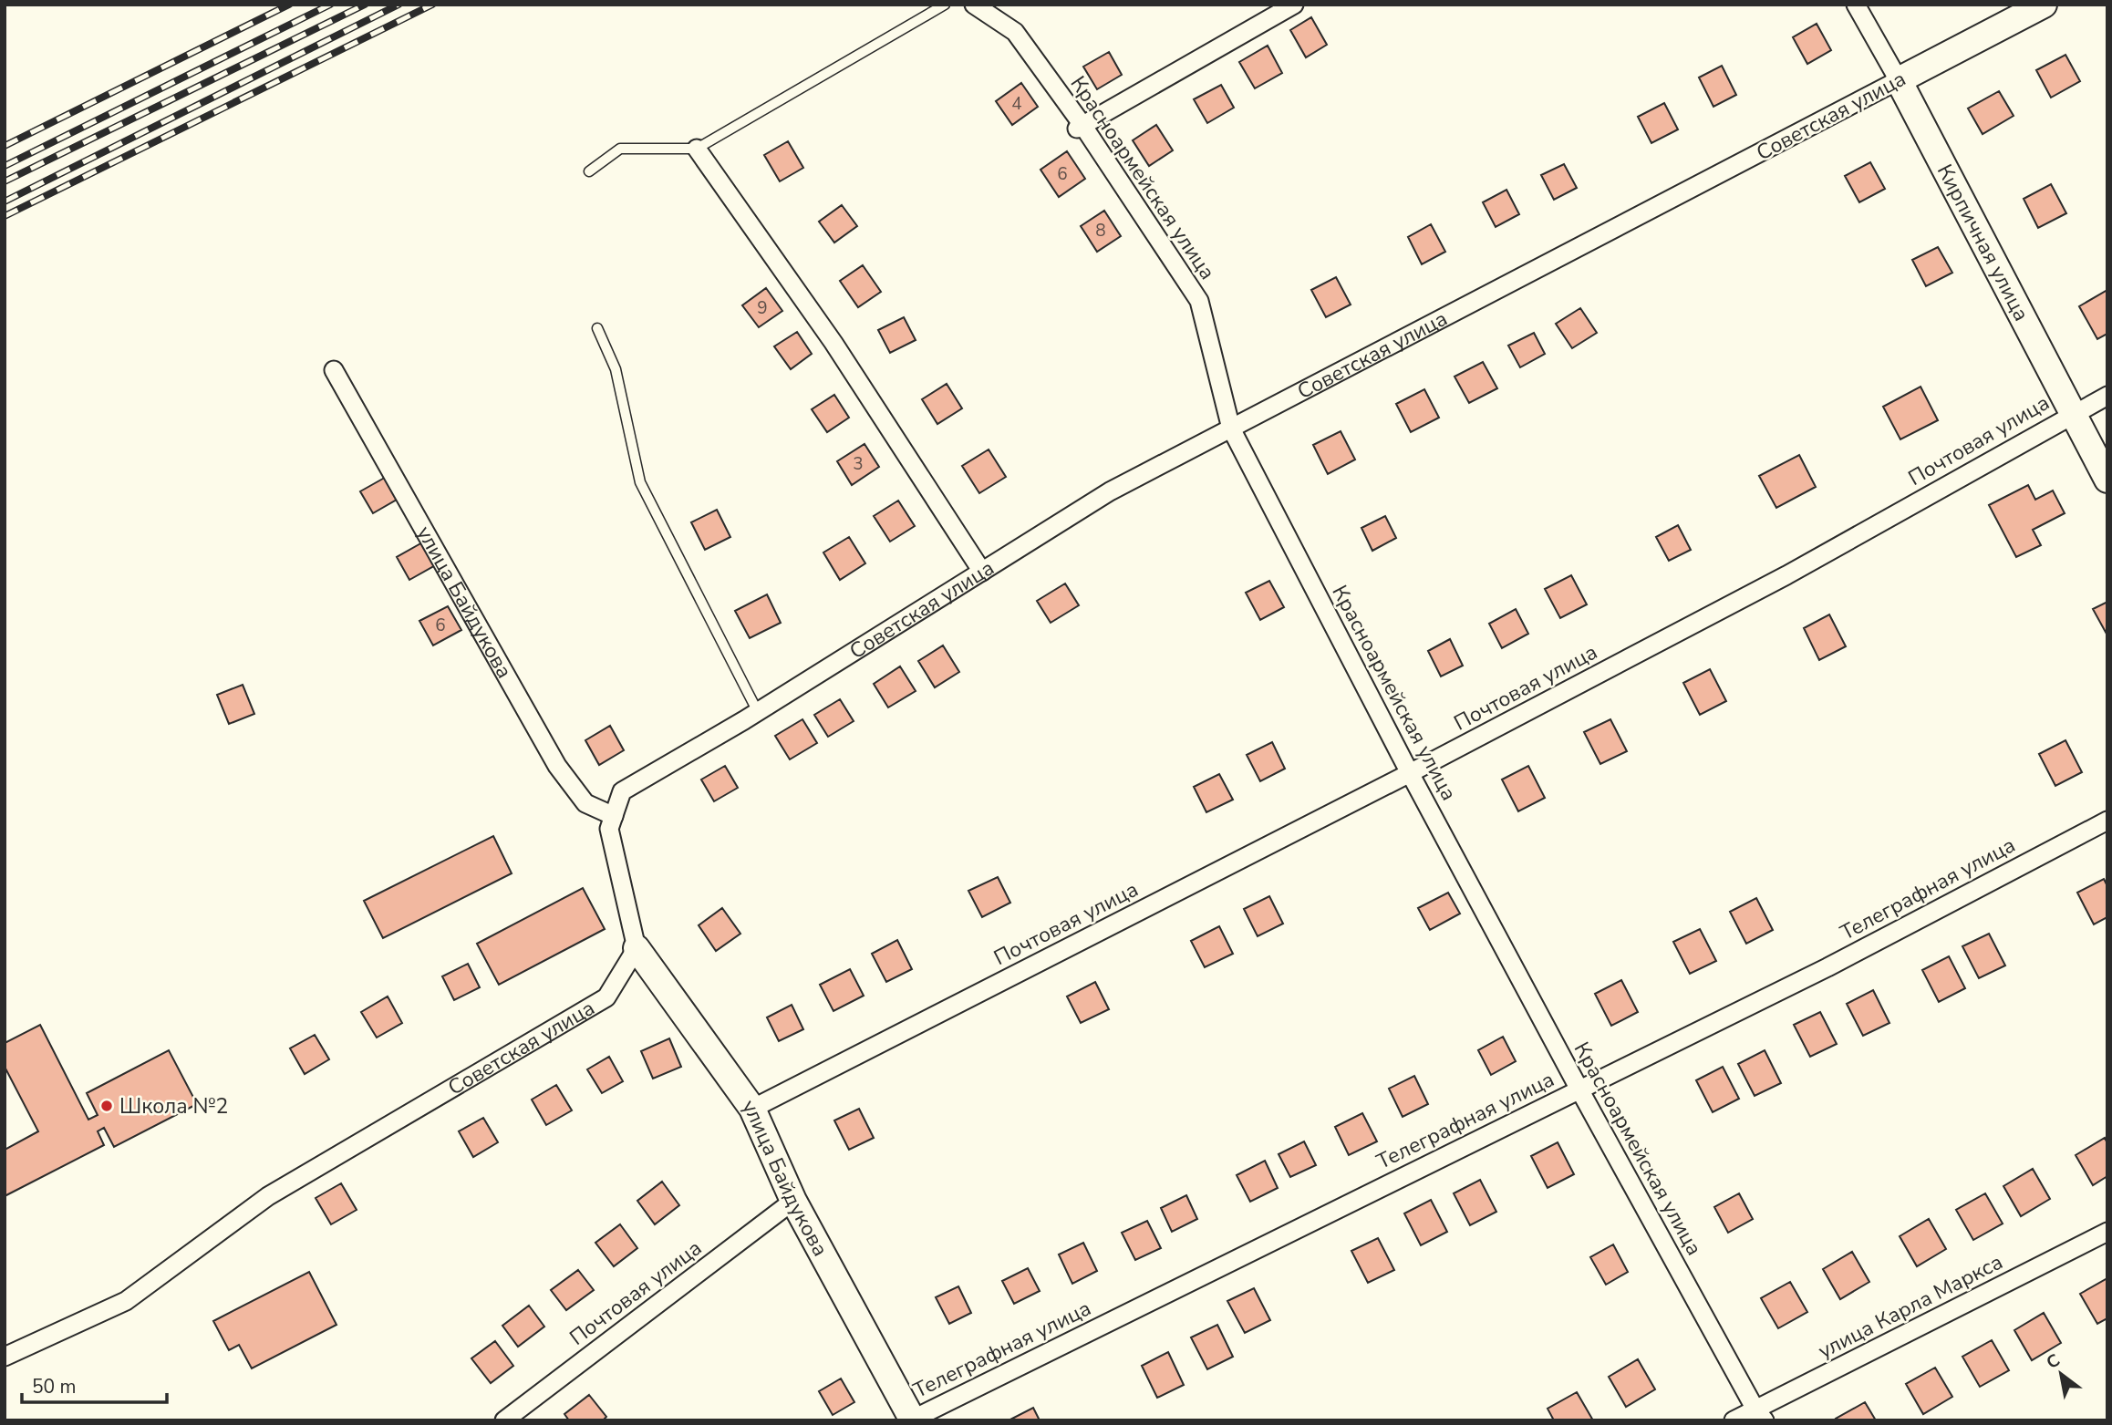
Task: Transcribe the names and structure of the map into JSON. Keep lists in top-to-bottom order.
{
  "streets": {
    "street": [
      "Советская улица",
      "Красноармейская улица",
      "Кирпичная улица",
      "Почтовая улица",
      "улица Байдукова",
      "Телеграфная улица",
      "улица Карла Маркса"
    ]
  },
  "crossings": [
    ["Советская улица", "Красноармейская улица"],
    ["Советская улица", "Кирпичная улица"],
    ["Советская улица", "улица Байдукова"],
    ["Красноармейская улица", "Почтовая улица"],
    ["Красноармейская улица", "Телеграфная улица"],
    ["Красноармейская улица", "улица Карла Маркса"],
    ["Кирпичная улица", "Почтовая улица"],
    ["Почтовая улица", "улица Байдукова"],
    ["улица Байдукова", "Телеграфная улица"]
  ],
  "places": ["Школа №2"],
  "house_numbers": [
    "4",
    "6",
    "8",
    "9",
    "3",
    "6"
  ],
  "scale_bar": "50 m",
  "north": "top left"
}
